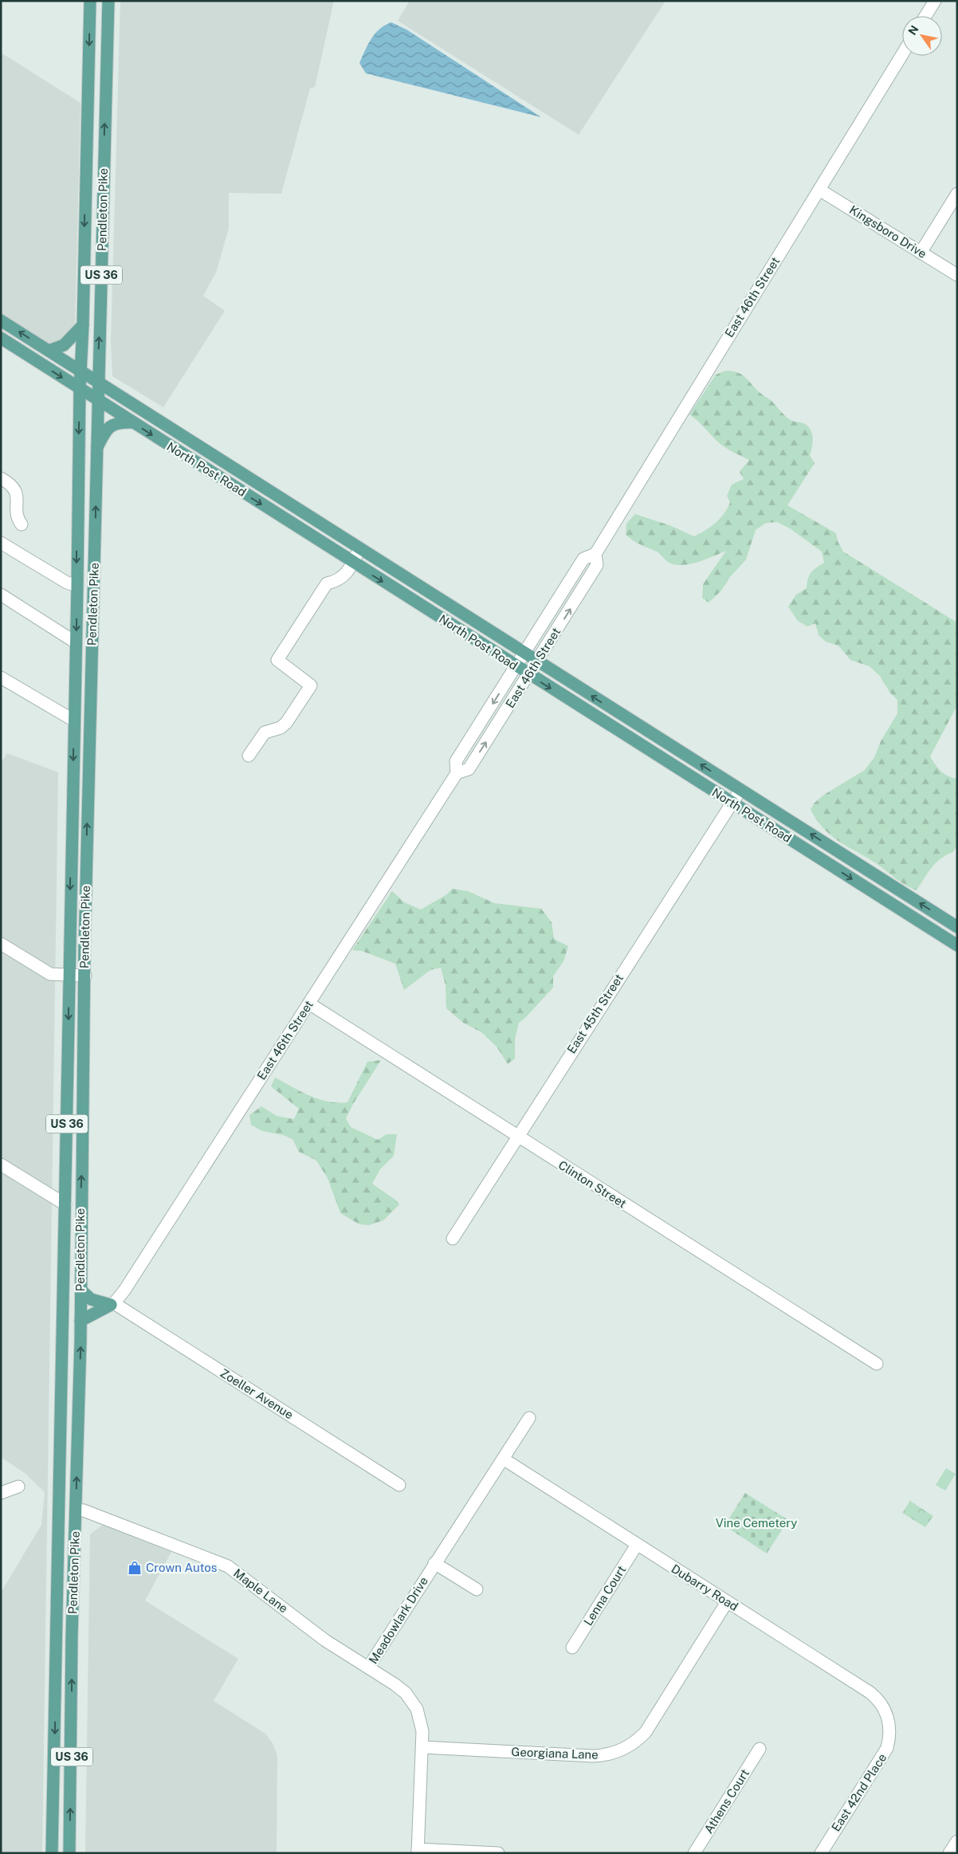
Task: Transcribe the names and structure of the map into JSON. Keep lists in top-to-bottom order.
{
  "streets": {
    "main road": ["Pendleton Pike", "US 36", "North Post Road"],
    "street": [
      "Kingsboro Drive",
      "East 46th Street",
      "East 45th Street",
      "Clinton Street",
      "Zoeller Avenue",
      "Dubarry Road",
      "Maple Lane",
      "Lenna Court",
      "Meadowlark Drive",
      "Georgiana Lane",
      "East 42nd Place",
      "Athens Court"
    ]
  },
  "crossings": [
    ["Pendleton Pike", "North Post Road"],
    ["Pendleton Pike", "Maple Lane"],
    ["Kingsboro Drive", "East 46th Street"],
    ["East 46th Street", "North Post Road"],
    ["East 46th Street", "Clinton Street"],
    ["East 46th Street", "Zoeller Avenue"],
    ["North Post Road", "East 45th Street"],
    ["East 45th Street", "Clinton Street"],
    ["Dubarry Road", "Lenna Court"],
    ["Dubarry Road", "Meadowlark Drive"],
    ["Dubarry Road", "Georgiana Lane"],
    ["Dubarry Road", "East 42nd Place"],
    ["Maple Lane", "Meadowlark Drive"],
    ["Meadowlark Drive", "Georgiana Lane"]
  ],
  "parks": ["Vine Cemetery"],
  "places": {
    "shop": ["Crown Autos"]
  },
  "north": "top left"
}
